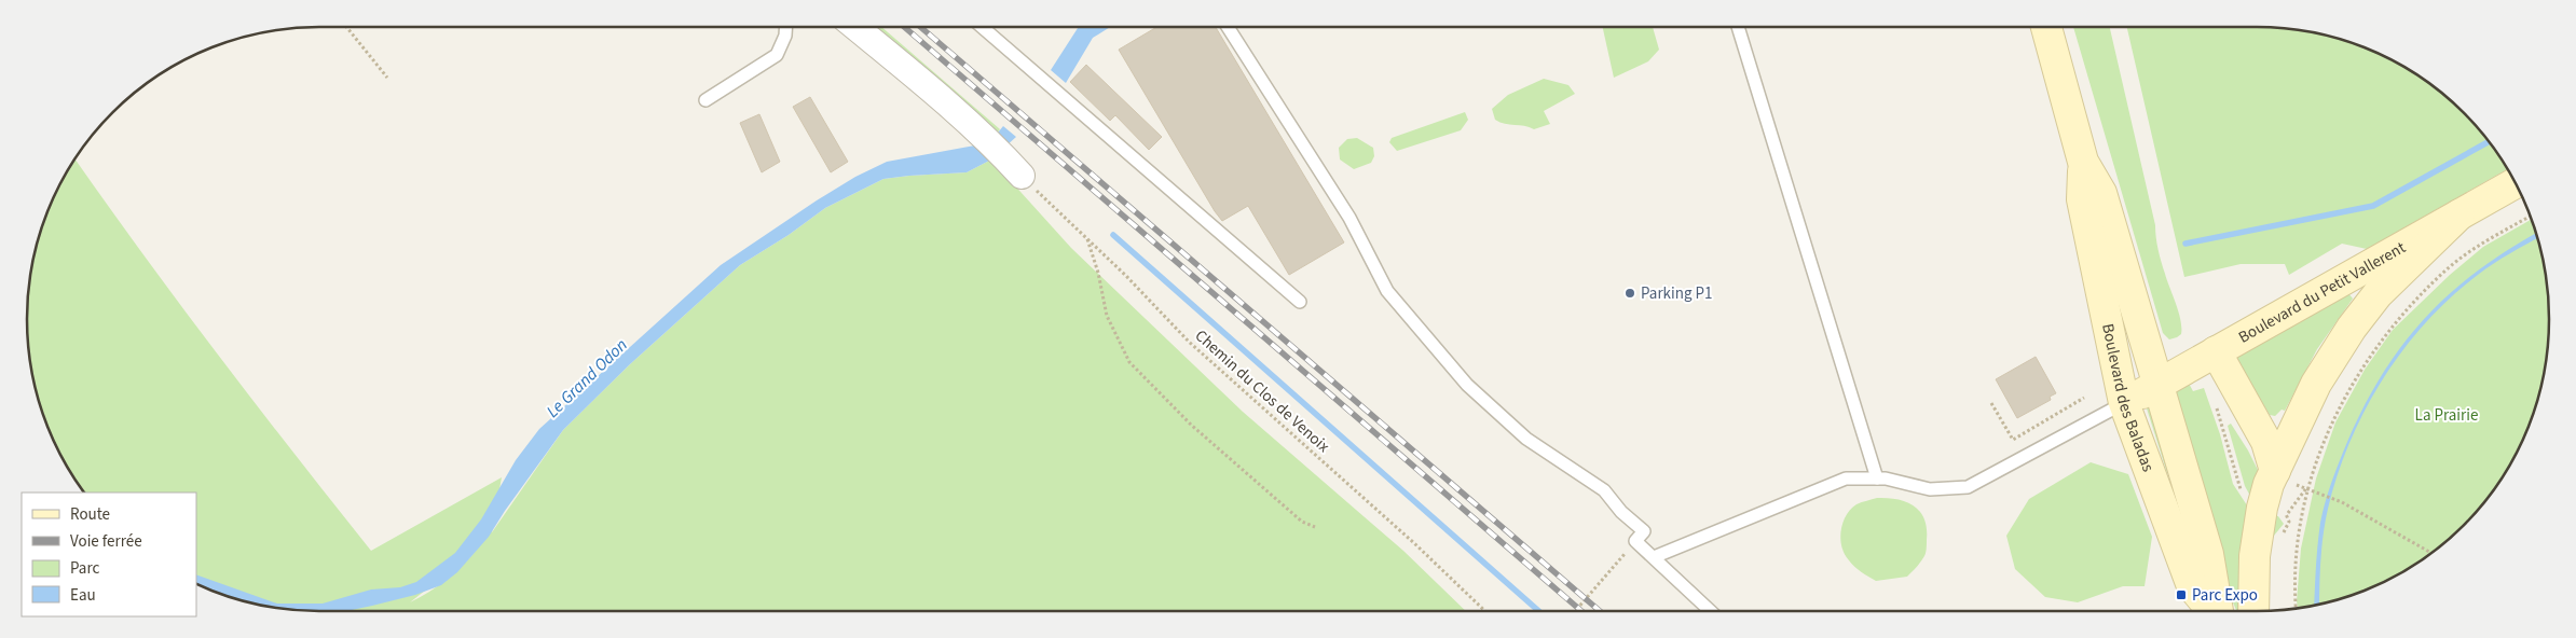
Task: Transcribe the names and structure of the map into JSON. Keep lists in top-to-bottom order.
{
  "streets": {
    "main road": ["Boulevard du Petit Vallerent", "Boulevard des Baladas"],
    "path": ["Chemin du Clos de Venoix"]
  },
  "crossings": [
    ["Boulevard du Petit Vallerent", "Boulevard des Baladas"]
  ],
  "water": ["Le Grand Odon"],
  "parks": ["La Prairie"],
  "places": {
    "other": ["Parking P1"],
    "transit": ["Parc Expo"]
  },
  "legend": [
    "Route",
    "Voie ferrée",
    "Parc",
    "Eau"
  ]
}
